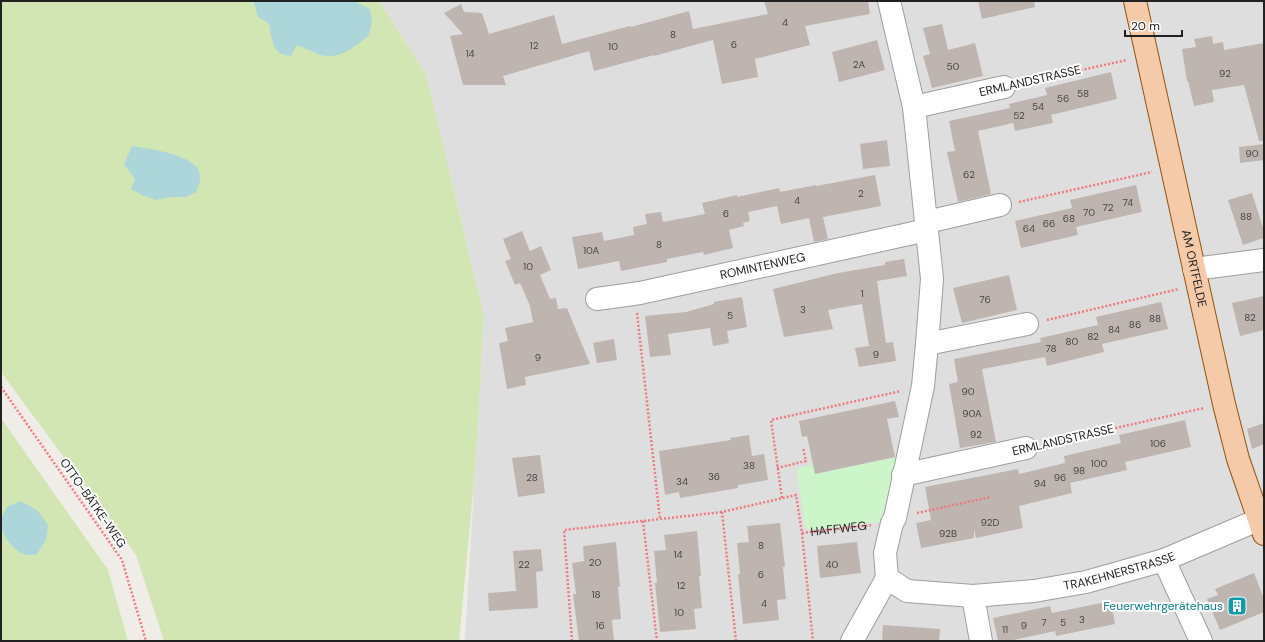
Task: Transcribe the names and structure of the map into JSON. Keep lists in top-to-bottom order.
{
  "streets": {
    "main road": ["AM ORTFELDE"],
    "street": ["ERMLANDSTRASSE", "ROMINTENWEG", "TRAKEHNERSTRASSE"],
    "path": ["OTTO-BÄTKE-WEG", "HAFFWEG"]
  },
  "crossings": [
    ["ERMLANDSTRASSE", "AM ORTFELDE"],
    ["AM ORTFELDE", "TRAKEHNERSTRASSE"]
  ],
  "places": {
    "building": ["Feuerwehrgerätehaus"]
  },
  "house_numbers": [
    "4",
    "8",
    "6",
    "12",
    "10",
    "14",
    "2A",
    "50",
    "92",
    "58",
    "56",
    "54",
    "52",
    "90",
    "62",
    "2",
    "4",
    "74",
    "72",
    "70",
    "6",
    "88",
    "68",
    "66",
    "64",
    "8",
    "10A",
    "10",
    "1",
    "76",
    "3",
    "5",
    "82",
    "88",
    "86",
    "84",
    "82",
    "80",
    "78",
    "9",
    "9",
    "90",
    "90A",
    "92",
    "106",
    "100",
    "38",
    "98",
    "36",
    "28",
    "96",
    "34",
    "94",
    "92D",
    "92B",
    "8",
    "14",
    "20",
    "22",
    "40",
    "6",
    "12",
    "18",
    "4",
    "10",
    "3",
    "7",
    "5",
    "16",
    "9",
    "11"
  ],
  "scale_bar": "20 m"
}
